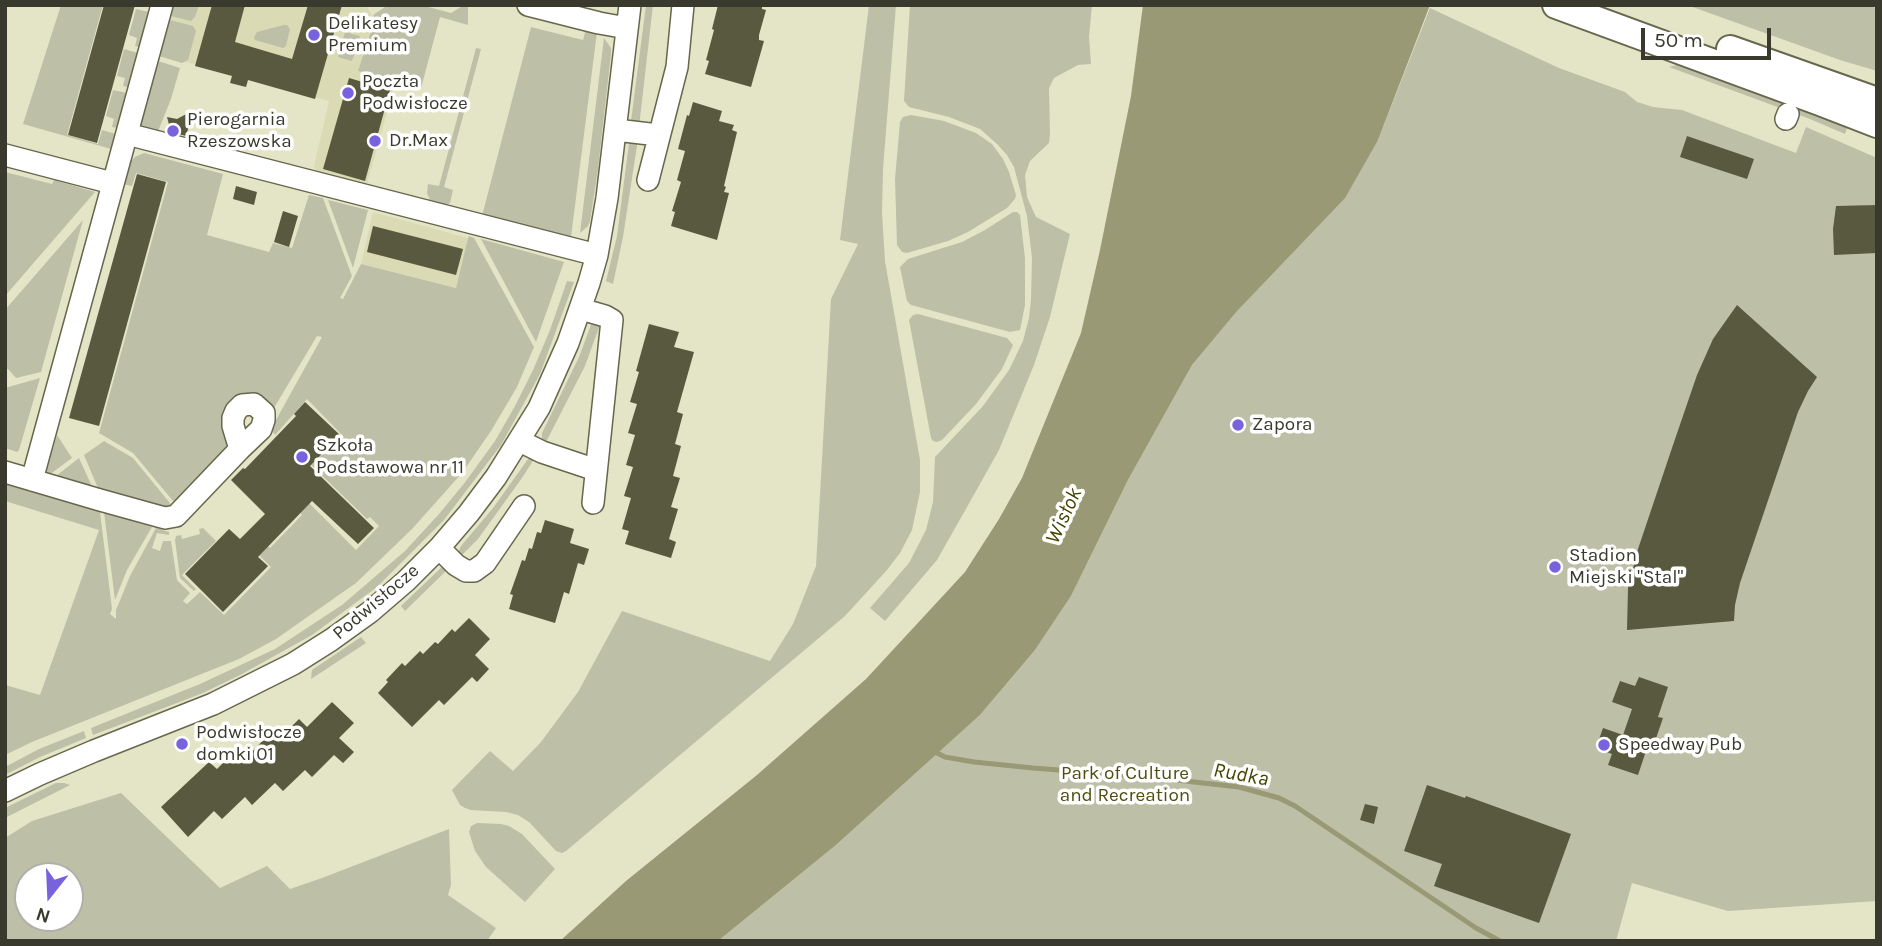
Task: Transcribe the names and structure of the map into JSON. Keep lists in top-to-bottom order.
{
  "streets": {
    "street": ["Podwisłocze"]
  },
  "water": ["Wisłok", "Rudka"],
  "parks": ["Park of Culture and Recreation"],
  "places": [
    "Delikatesy Premium",
    "Poczta Podwisłocze",
    "Pierogarnia Rzeszowska",
    "Dr.Max",
    "Zapora",
    "Szkoła Podstawowa nr 11",
    "Stadion Miejski \"Stal\"",
    "Podwisłocze domki 01",
    "Speedway Pub"
  ],
  "scale_bar": "50 m",
  "north": "bottom"
}
